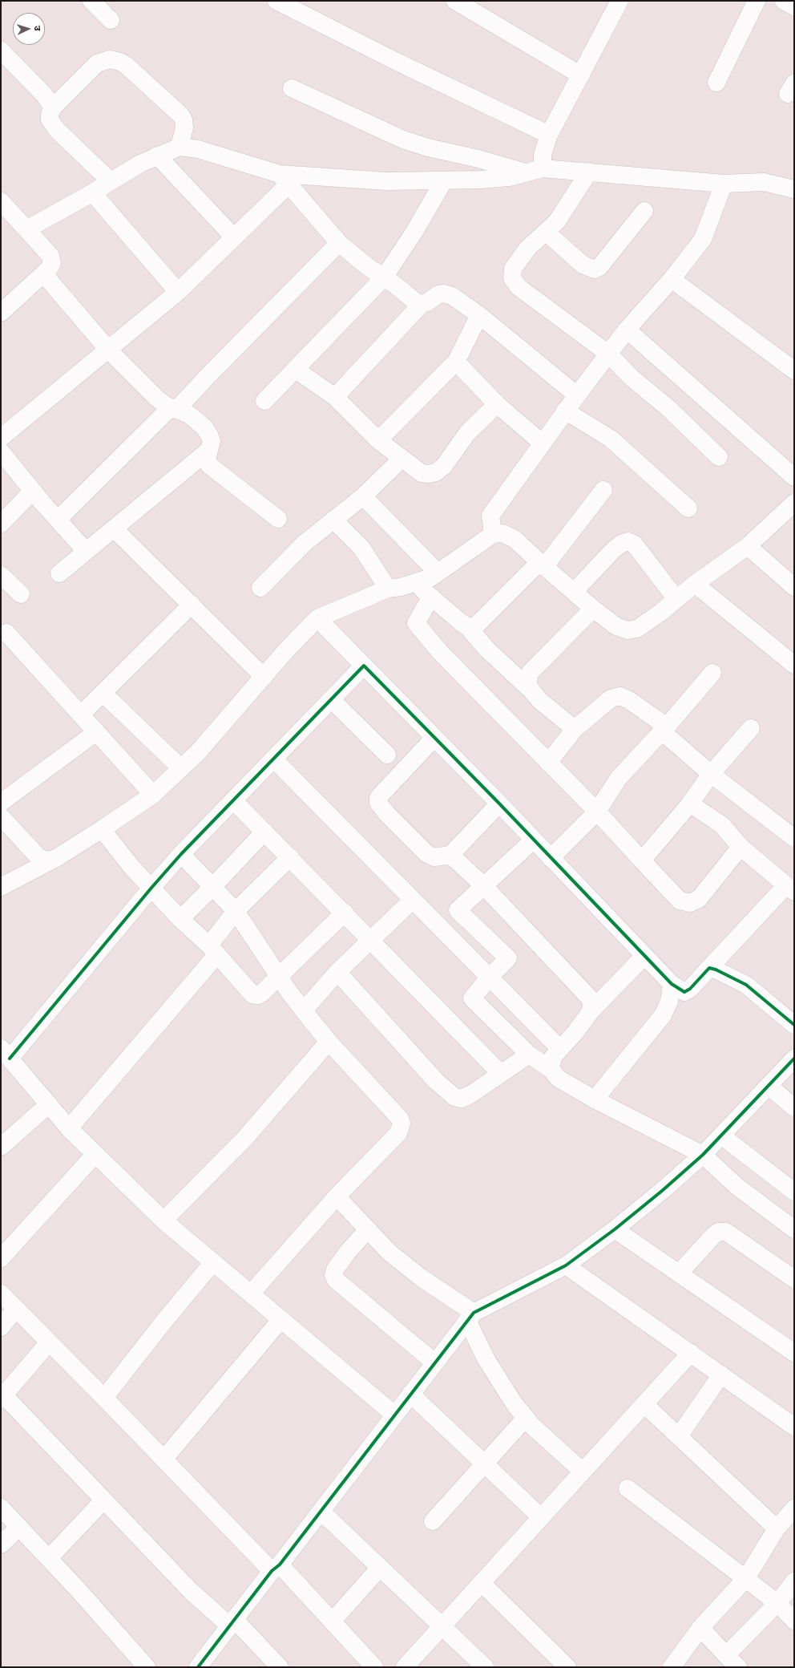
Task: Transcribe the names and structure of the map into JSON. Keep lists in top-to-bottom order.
{
  "north": "right"
}
